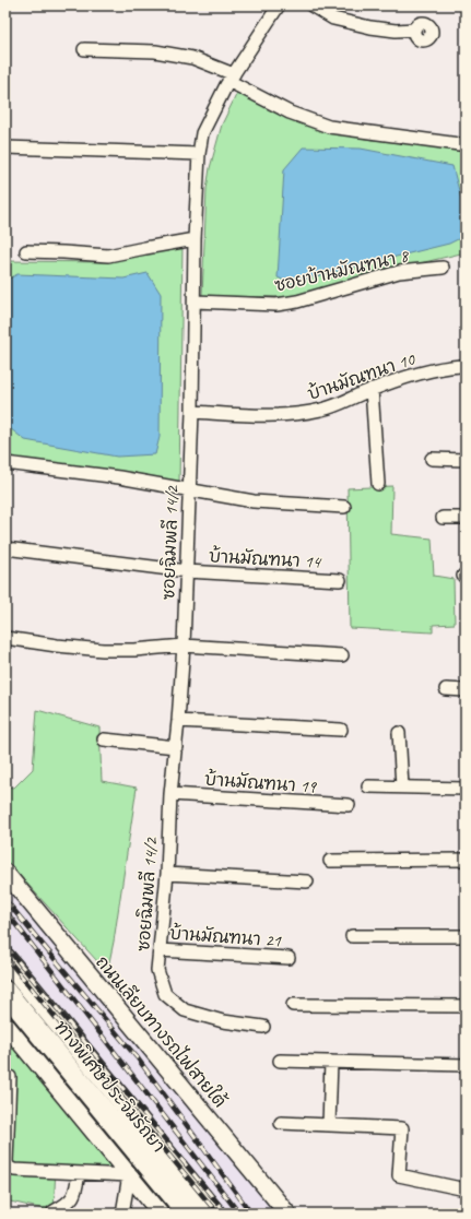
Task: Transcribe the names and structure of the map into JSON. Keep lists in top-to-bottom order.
{
  "streets": {
    "highway": ["ทางพิเศษประจิมรัถยา"],
    "main road": ["ถนนเลียบทางรถไฟสายใต้"],
    "street": [
      "ซอยบ้านมัณฑนา 8",
      "บ้านมัณฑนา 10",
      "ซอยฉิมพลี 14/2",
      "บ้านมัณฑนา 14",
      "บ้านมัณฑนา 19",
      "บ้านมัณฑนา 21"
    ]
  },
  "crossings": [
    ["ซอยบ้านมัณฑนา 8", "ซอยฉิมพลี 14/2"],
    ["บ้านมัณฑนา 10", "ซอยฉิมพลี 14/2"],
    ["ซอยฉิมพลี 14/2", "บ้านมัณฑนา 14"],
    ["ซอยฉิมพลี 14/2", "บ้านมัณฑนา 19"],
    ["ซอยฉิมพลี 14/2", "บ้านมัณฑนา 21"]
  ]
}
